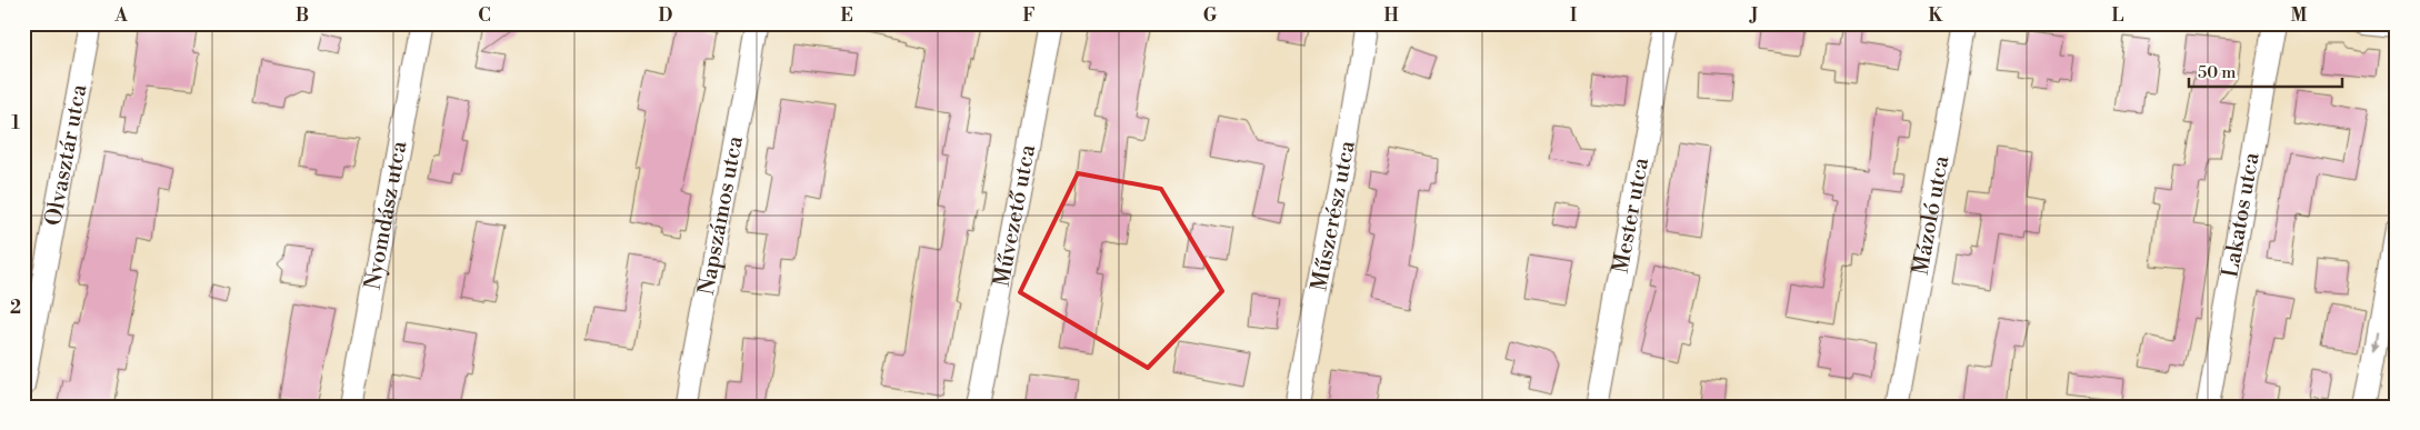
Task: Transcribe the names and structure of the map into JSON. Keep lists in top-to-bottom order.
{
  "streets": {
    "street": [
      "Olvasztár utca",
      "Nyomdász utca",
      "Napszámos utca",
      "Művezető utca",
      "Műszerész utca",
      "Mester utca",
      "Mázoló utca",
      "Lakatos utca"
    ]
  },
  "scale_bar": "50 m",
  "grid": {
    "columns": [
      "A",
      "B",
      "C",
      "D",
      "E",
      "F",
      "G",
      "H",
      "I",
      "J",
      "K",
      "L",
      "M"
    ],
    "rows": ["1", "2"]
  }
}
